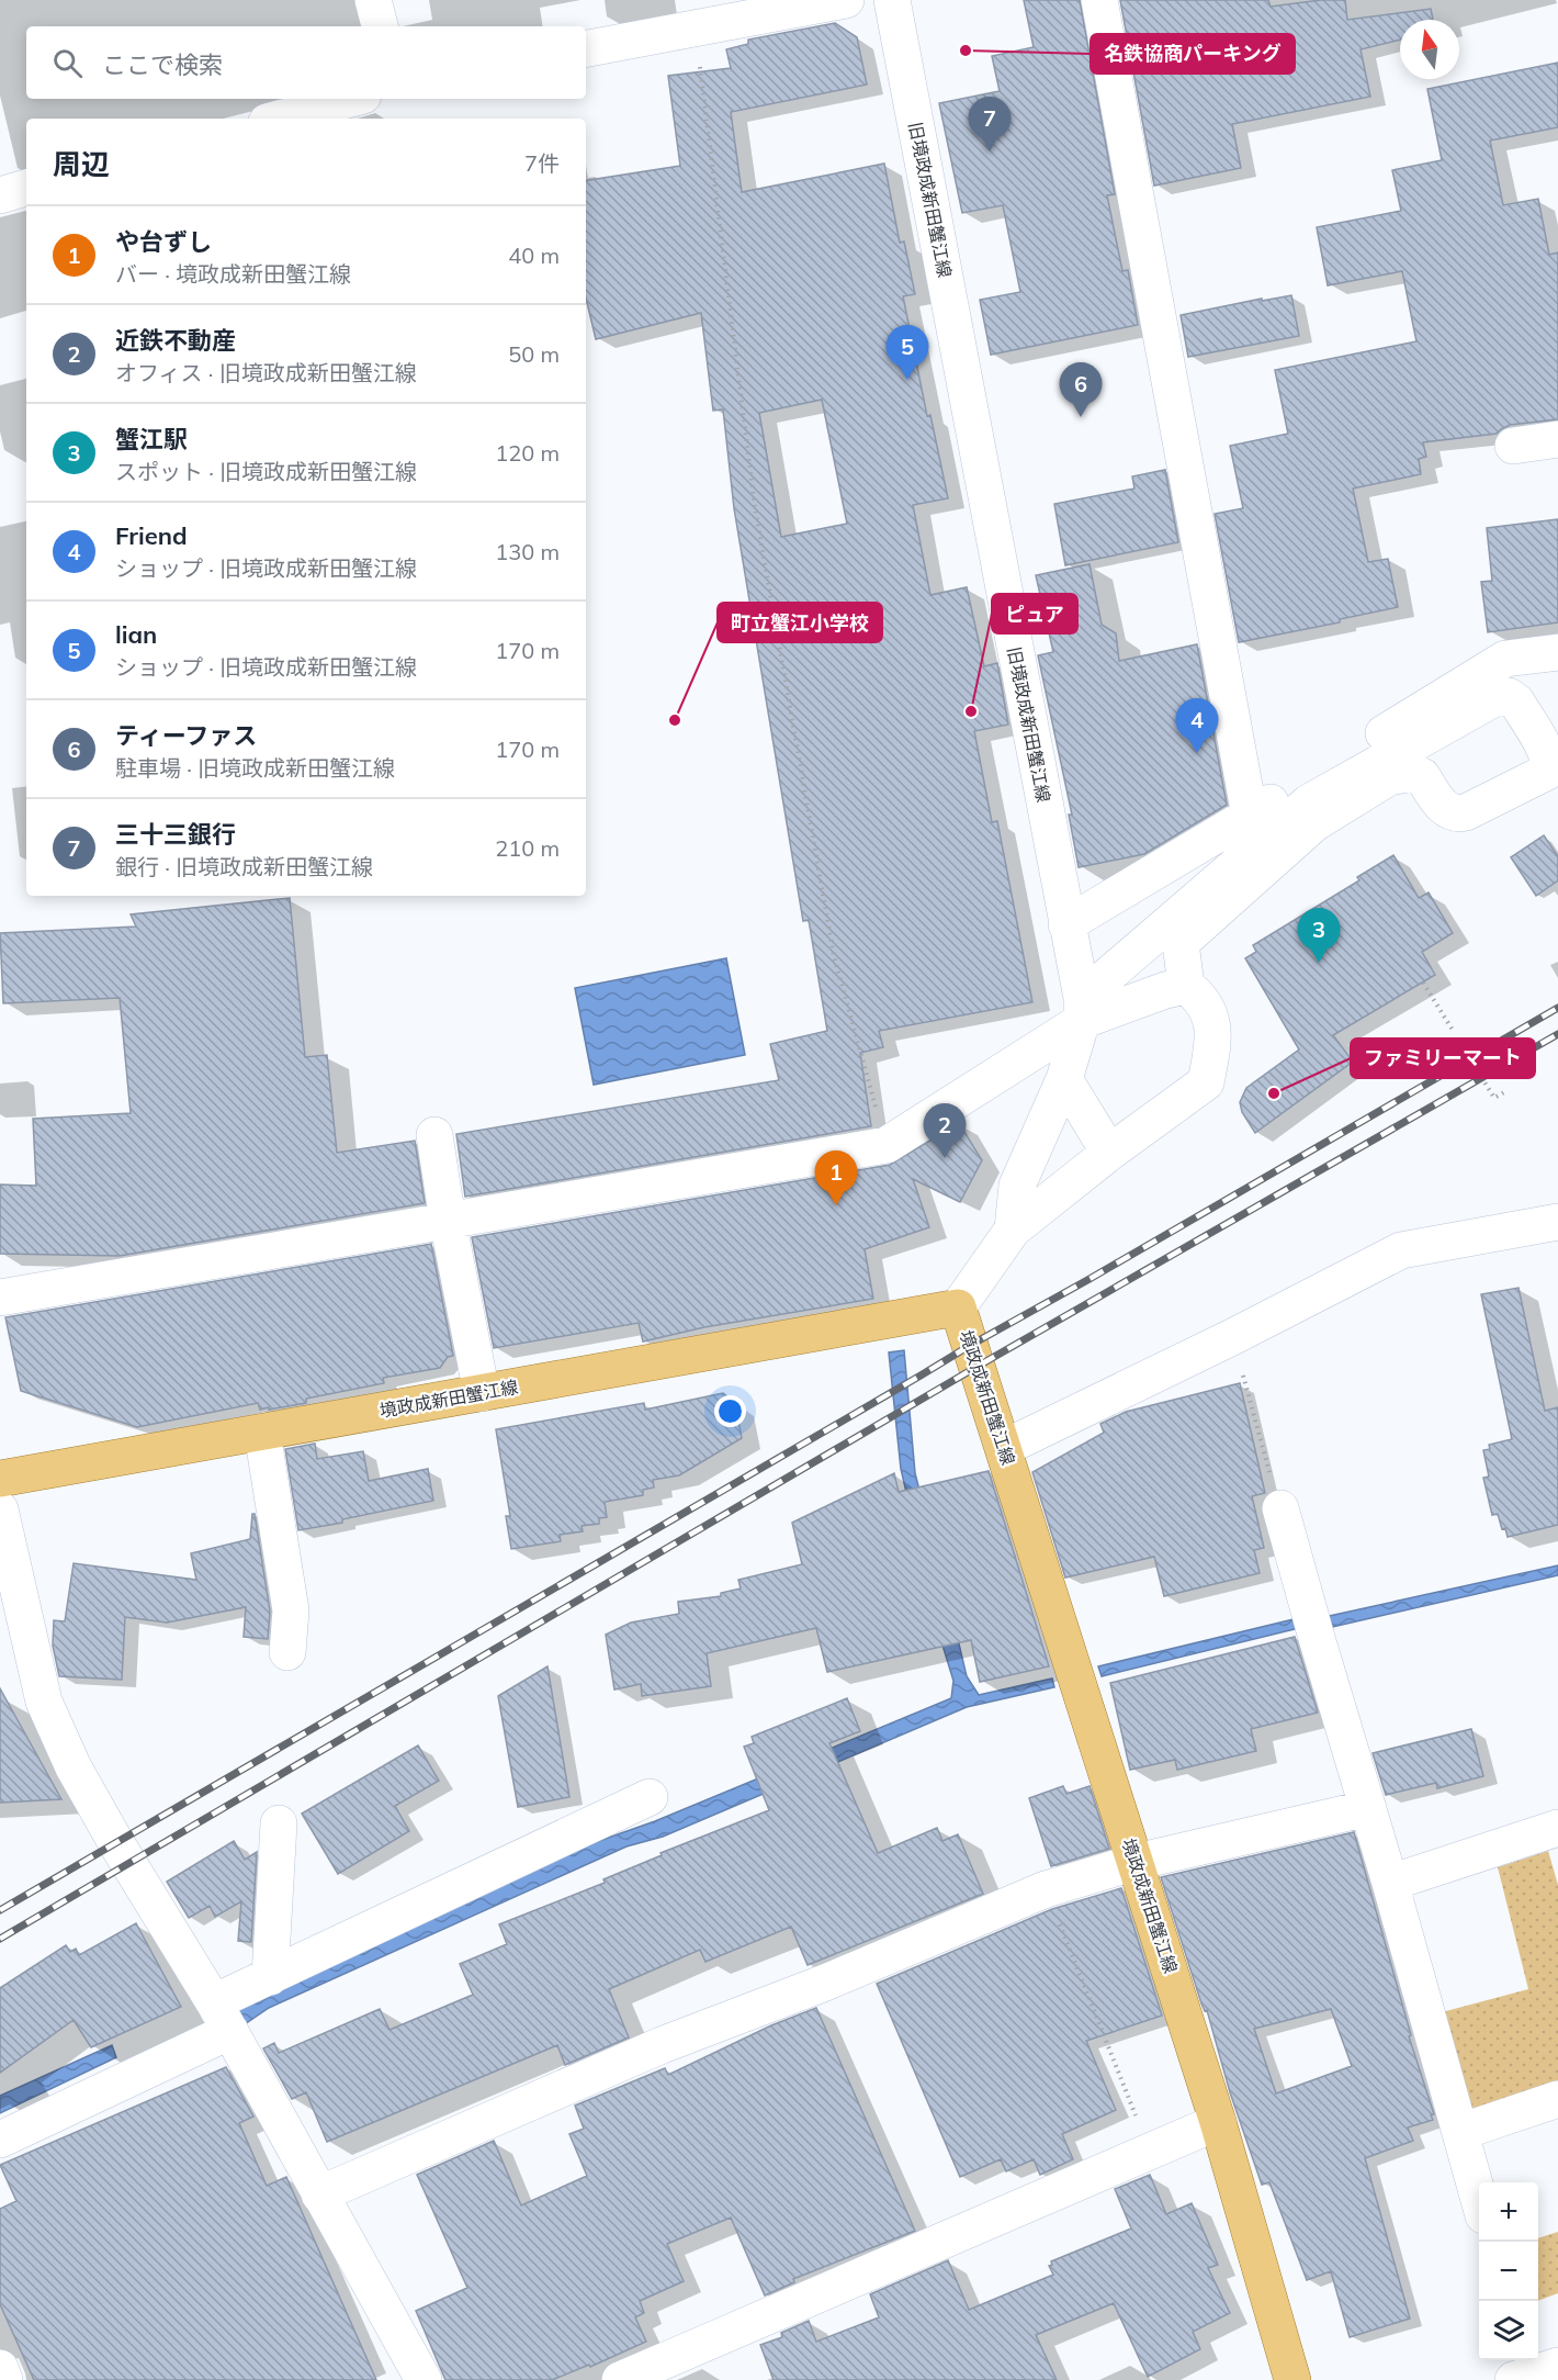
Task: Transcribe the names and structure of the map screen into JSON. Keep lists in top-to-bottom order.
{
  "streets": {
    "main road": ["境政成新田蟹江線"],
    "street": ["旧境政成新田蟹江線"]
  },
  "places": [
    "名鉄協商パーキング",
    "ピュア",
    "町立蟹江小学校",
    "ファミリーマート"
  ],
  "north": "top",
  "page": {
    "search": "ここで検索",
    "pins": [
      "7",
      "5",
      "6",
      "4",
      "3",
      "2",
      "1"
    ],
    "heading": ["周辺", "7件"],
    "list": [
      {
        "mark": "1",
        "name": "や台ずし",
        "note": "バー · 境政成新田蟹江線",
        "value": "40 m"
      },
      {
        "mark": "2",
        "name": "近鉄不動産",
        "note": "オフィス · 旧境政成新田蟹江線",
        "value": "50 m"
      },
      {
        "mark": "3",
        "name": "蟹江駅",
        "note": "スポット · 旧境政成新田蟹江線",
        "value": "120 m"
      },
      {
        "mark": "4",
        "name": "Friend",
        "note": "ショップ · 旧境政成新田蟹江線",
        "value": "130 m"
      },
      {
        "mark": "5",
        "name": "lian",
        "note": "ショップ · 旧境政成新田蟹江線",
        "value": "170 m"
      },
      {
        "mark": "6",
        "name": "ティーファス",
        "note": "駐車場 · 旧境政成新田蟹江線",
        "value": "170 m"
      },
      {
        "mark": "7",
        "name": "三十三銀行",
        "note": "銀行 · 旧境政成新田蟹江線",
        "value": "210 m"
      }
    ],
    "map_buttons": ["+", "−"]
  }
}
